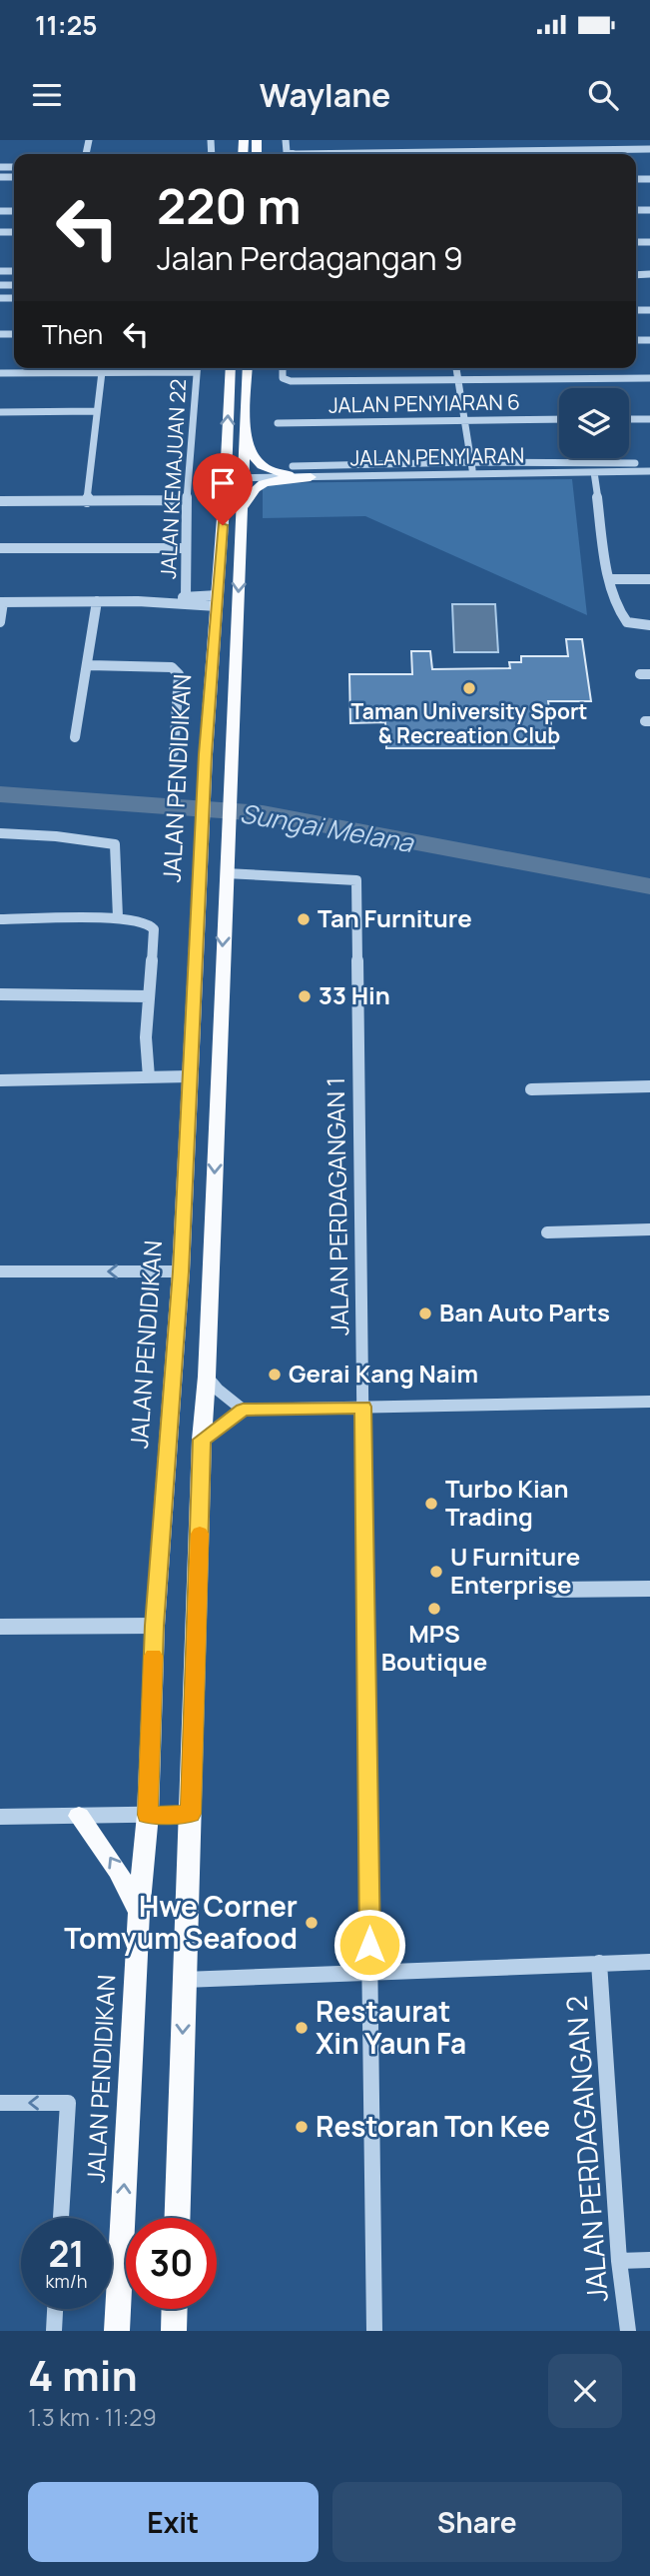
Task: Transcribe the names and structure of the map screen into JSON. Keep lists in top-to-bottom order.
{
  "streets": {
    "main road": ["JALAN PENDIDIKAN"],
    "street": [
      "JALAN PENYIARAN 6",
      "JALAN PENYIARAN",
      "JALAN KEMAJUAN 22",
      "JALAN PERDAGANGAN 1",
      "JALAN PERDAGANGAN 2"
    ]
  },
  "crossings": [
    ["JALAN PENYIARAN", "JALAN PENDIDIKAN"]
  ],
  "water": ["Sungai Melana"],
  "places": [
    "Taman University Sport & Recreation Club",
    "Tan Furniture",
    "33 Hin",
    "Ban Auto Parts",
    "Gerai Kang Naim",
    "Turbo Kian Trading",
    "U Furniture Enterprise",
    "MPS Boutique",
    "Hwe Corner Tomyum Seafood",
    "Restaurat Xin Yaun Fa",
    "Restoran Ton Kee"
  ],
  "page": {
    "status": "11:25",
    "header": "Waylane",
    "turn": ["220 m", "Jalan Perdagangan 9"],
    "then": "Then",
    "speed": "21 km/h",
    "limit": "30",
    "heading": ["4 min", "1.3 km · 11:29"],
    "buttons": ["Exit", "Share"]
  }
}
